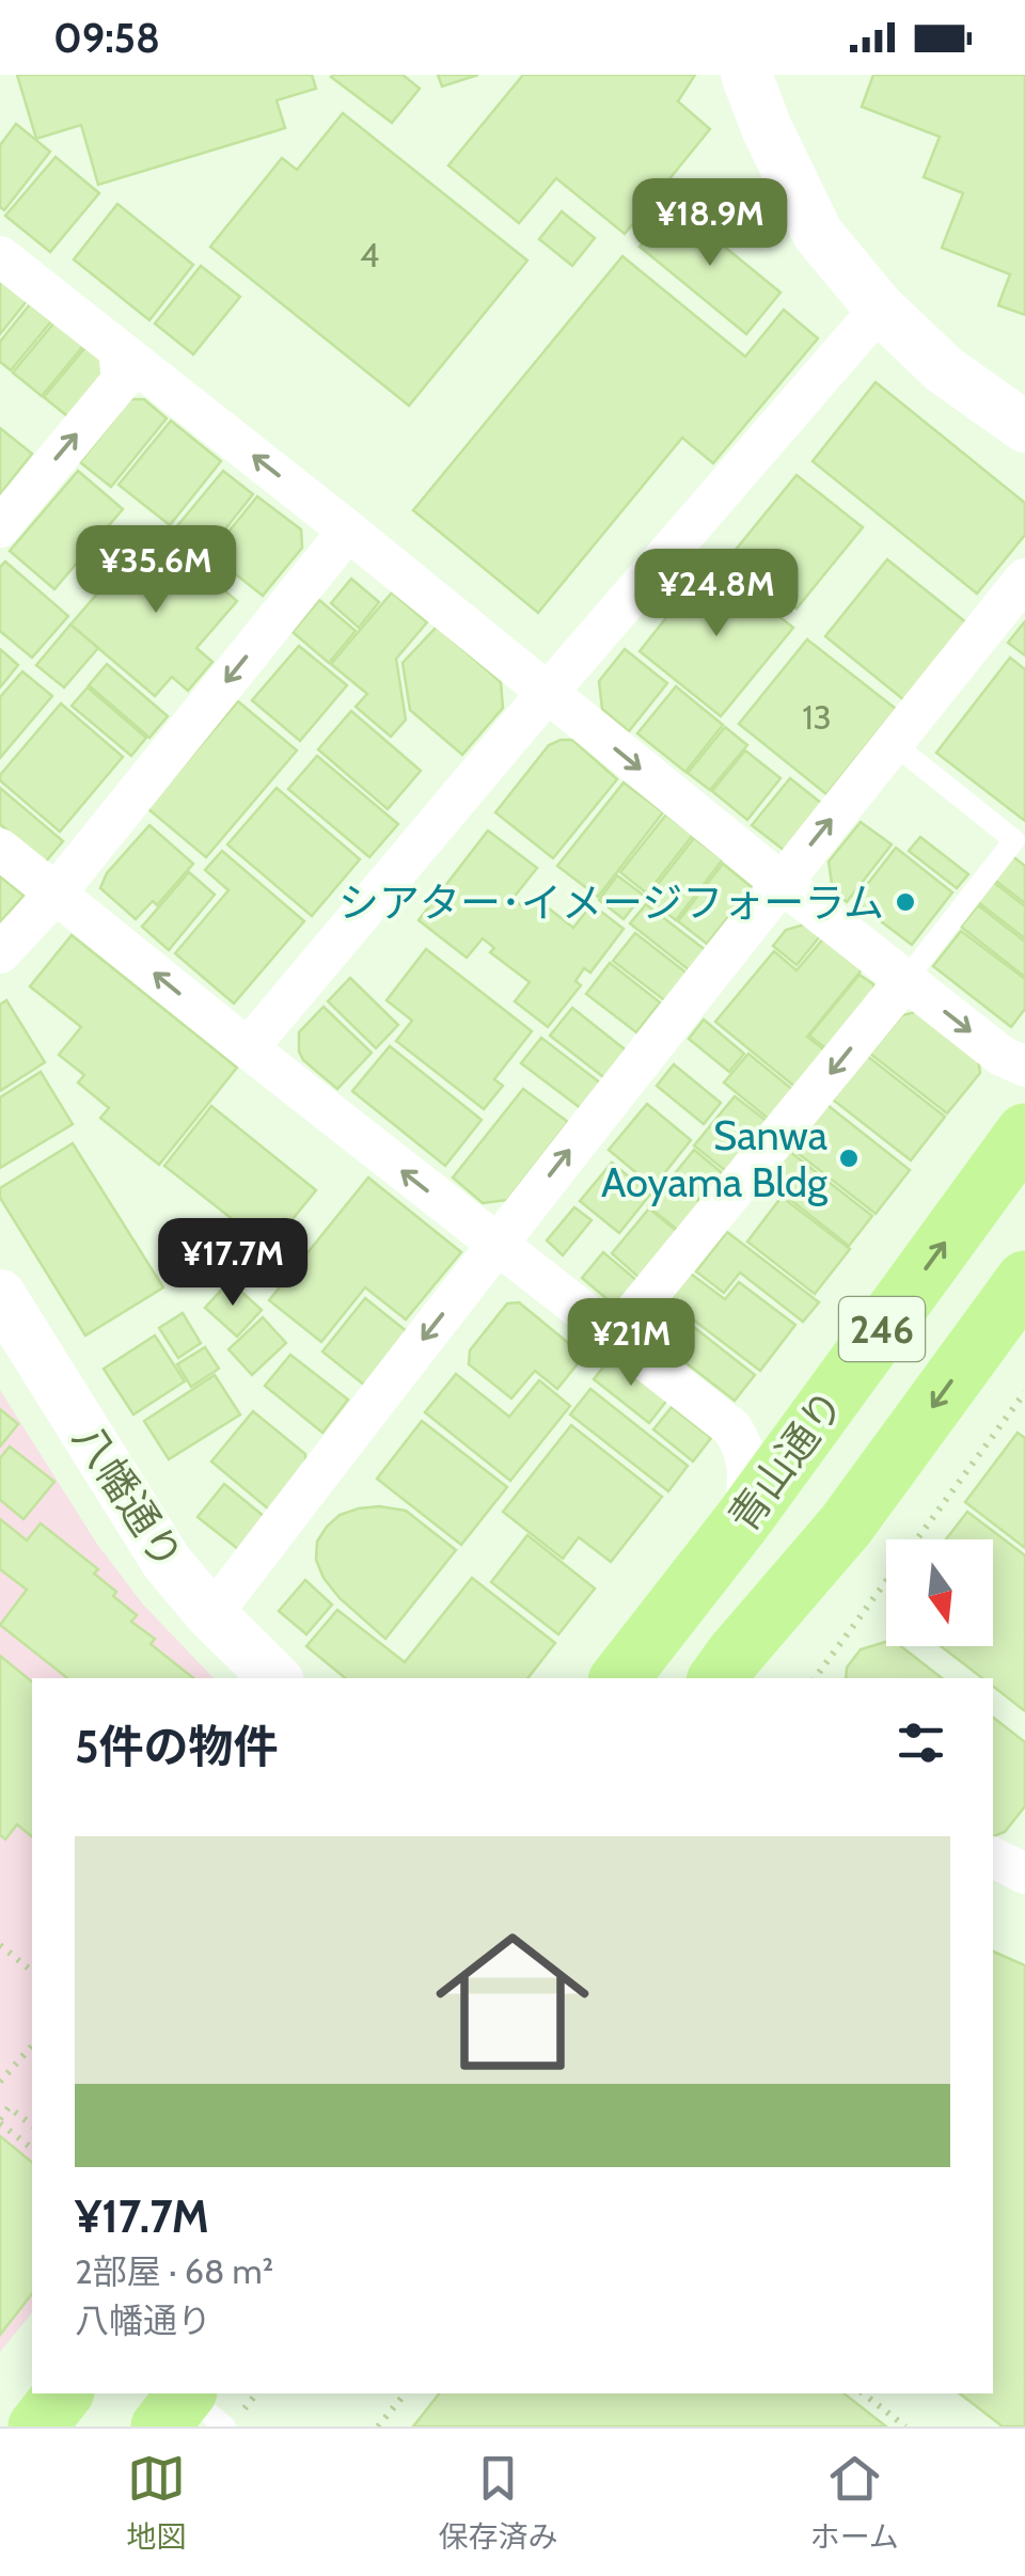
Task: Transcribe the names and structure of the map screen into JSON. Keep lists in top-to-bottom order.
{
  "streets": {
    "highway": ["246", "青山通り"],
    "street": ["八幡通り"]
  },
  "places": ["シアター･イメージフォーラム", "Sanwa Aoyama Bldg"],
  "house_numbers": ["4", "13"],
  "north": "bottom",
  "page": {
    "status": "09:58",
    "price": [
      "¥18.9M",
      "¥35.6M",
      "¥24.8M",
      "¥17.7M",
      "¥21M"
    ],
    "heading": "5件の物件",
    "list": [
      {
        "name": "¥17.7M",
        "note": "2部屋 · 68 m² · 八幡通り"
      }
    ],
    "tabs": ["地図", "保存済み", "ホーム"]
  }
}
